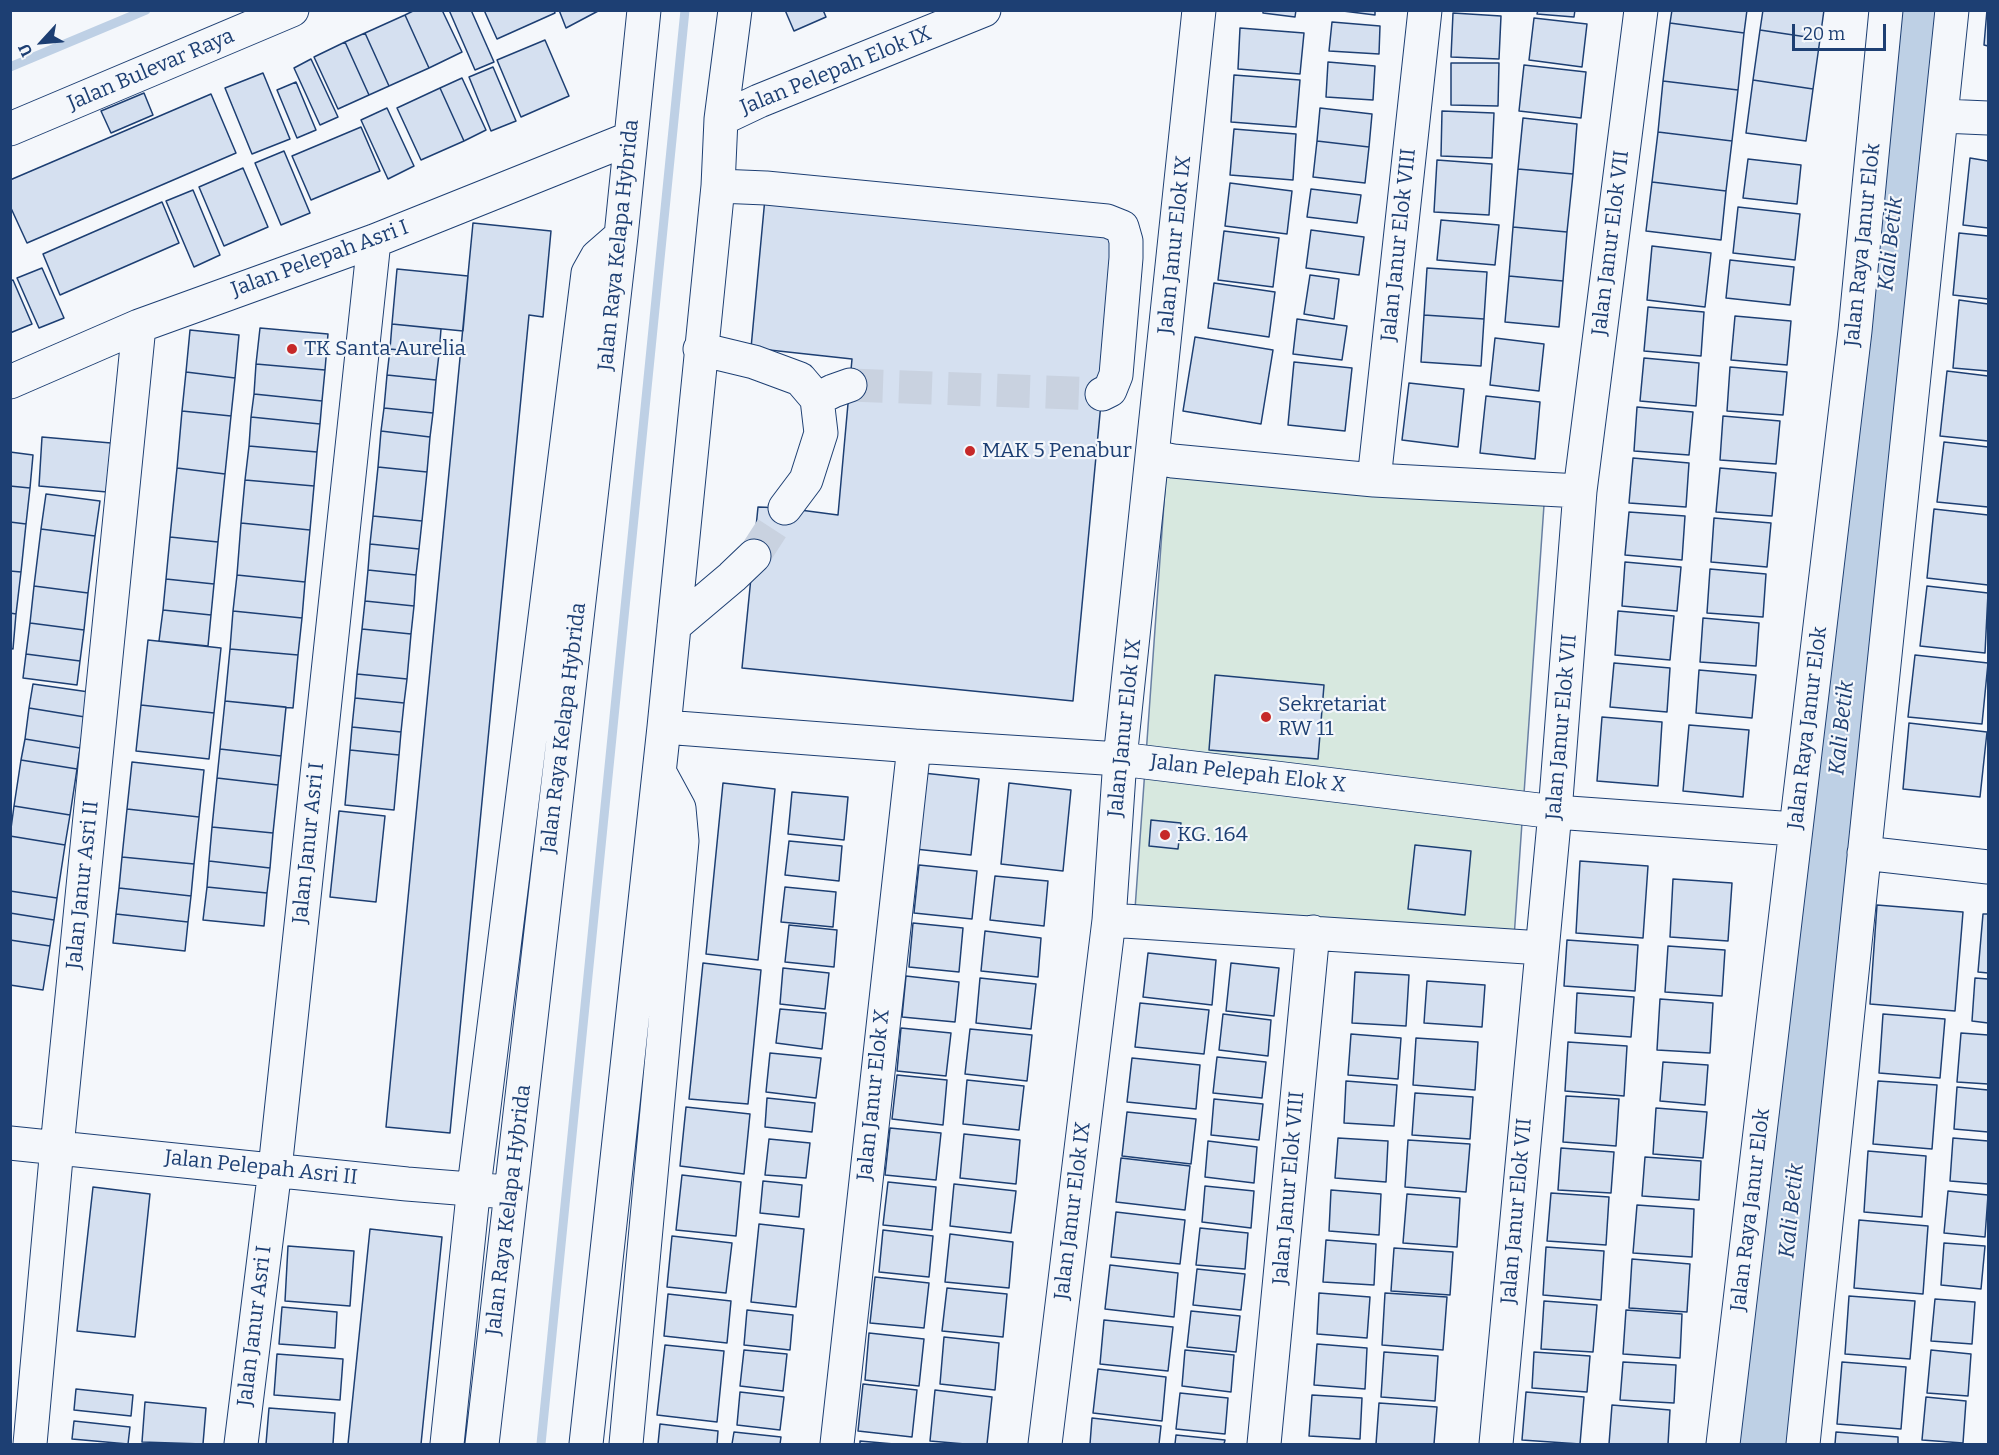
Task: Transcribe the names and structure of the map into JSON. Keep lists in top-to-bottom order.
{
  "streets": {
    "street": [
      "Jalan Bulevar Raya",
      "Jalan Pelepah Elok IX",
      "Jalan Janur Elok VII",
      "Jalan Raya Kelapa Hybrida",
      "Jalan Janur Elok IX",
      "Jalan Janur Elok VIII",
      "Jalan Raya Janur Elok",
      "Jalan Pelepah Asri I",
      "Jalan Pelepah Elok X",
      "Jalan Janur Asri I",
      "Jalan Janur Asri II",
      "Jalan Janur Elok X",
      "Jalan Pelepah Asri II"
    ]
  },
  "crossings": [
    ["Jalan Janur Elok VII", "Jalan Pelepah Elok X"],
    ["Jalan Raya Kelapa Hybrida", "Jalan Pelepah Asri I"],
    ["Jalan Raya Kelapa Hybrida", "Jalan Pelepah Asri II"],
    ["Jalan Janur Elok IX", "Jalan Pelepah Elok X"],
    ["Jalan Raya Janur Elok", "Jalan Pelepah Elok X"],
    ["Jalan Pelepah Asri I", "Jalan Janur Asri I"],
    ["Jalan Pelepah Asri I", "Jalan Janur Asri II"],
    ["Jalan Pelepah Elok X", "Jalan Janur Elok X"],
    ["Jalan Janur Asri I", "Jalan Pelepah Asri II"],
    ["Jalan Janur Asri II", "Jalan Pelepah Asri II"]
  ],
  "water": ["Kali Betik"],
  "places": [
    "TK Santa Aurelia",
    "MAK 5 Penabur",
    "Sekretariat RW 11",
    "KG. 164"
  ],
  "scale_bar": "20 m",
  "north": "bottom left"
}
